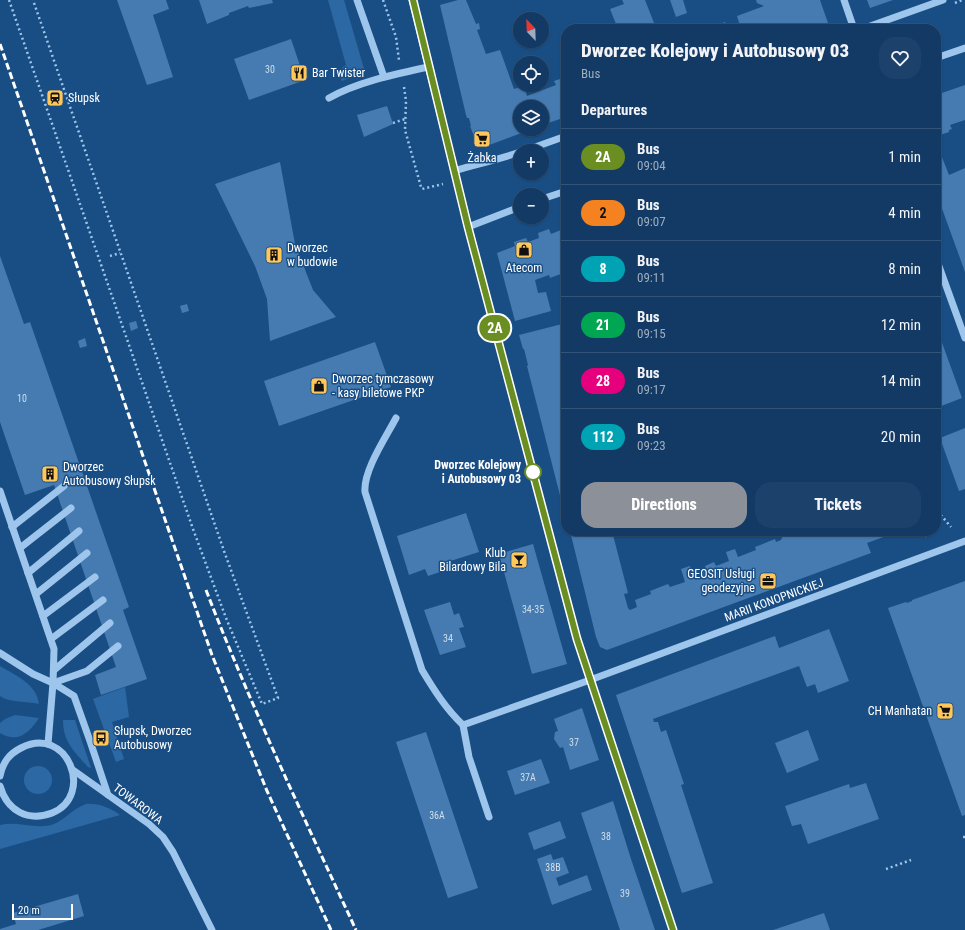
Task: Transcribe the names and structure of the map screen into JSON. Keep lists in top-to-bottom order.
{
  "streets": {
    "street": ["MARII KONOPNICKIEJ", "TOWAROWA"]
  },
  "places": {
    "restaurant": ["Bar Twister"],
    "station": ["Słupsk"],
    "supermarket": ["Żabka", "CH Manhatan"],
    "shop": ["Atecom", "Dworzec tymczasowy - kasy biletowe PKP"],
    "building": ["Dworzec w budowie", "Dworzec Autobusowy Słupsk"],
    "other": ["Dworzec Kolejowy i Autobusowy 03"],
    "bar": ["Klub Bilardowy Bila"],
    "office": ["GEOSIT Usługi geodezyjne"],
    "bus stop": ["Słupsk, Dworzec Autobusowy"]
  },
  "lines": ["bus line 2A"],
  "house_numbers": [
    "30",
    "10",
    "34-35",
    "34",
    "37",
    "37A",
    "36A",
    "38",
    "38B",
    "39"
  ],
  "scale_bar": "20 m",
  "north": "top left",
  "page": {
    "on_map": "2A",
    "map_buttons": ["+", "−"],
    "heading": [
      ["Dworzec Kolejowy i Autobusowy 03", "Bus"],
      "Departures"
    ],
    "list": [
      {
        "mark": "2A",
        "name": "Bus",
        "note": "09:04",
        "value": "1 min"
      },
      {
        "mark": "2",
        "name": "Bus",
        "note": "09:07",
        "value": "4 min"
      },
      {
        "mark": "8",
        "name": "Bus",
        "note": "09:11",
        "value": "8 min"
      },
      {
        "mark": "21",
        "name": "Bus",
        "note": "09:15",
        "value": "12 min"
      },
      {
        "mark": "28",
        "name": "Bus",
        "note": "09:17",
        "value": "14 min"
      },
      {
        "mark": "112",
        "name": "Bus",
        "note": "09:23",
        "value": "20 min"
      }
    ],
    "buttons": ["Directions", "Tickets"],
    "scale": "20 m"
  }
}
